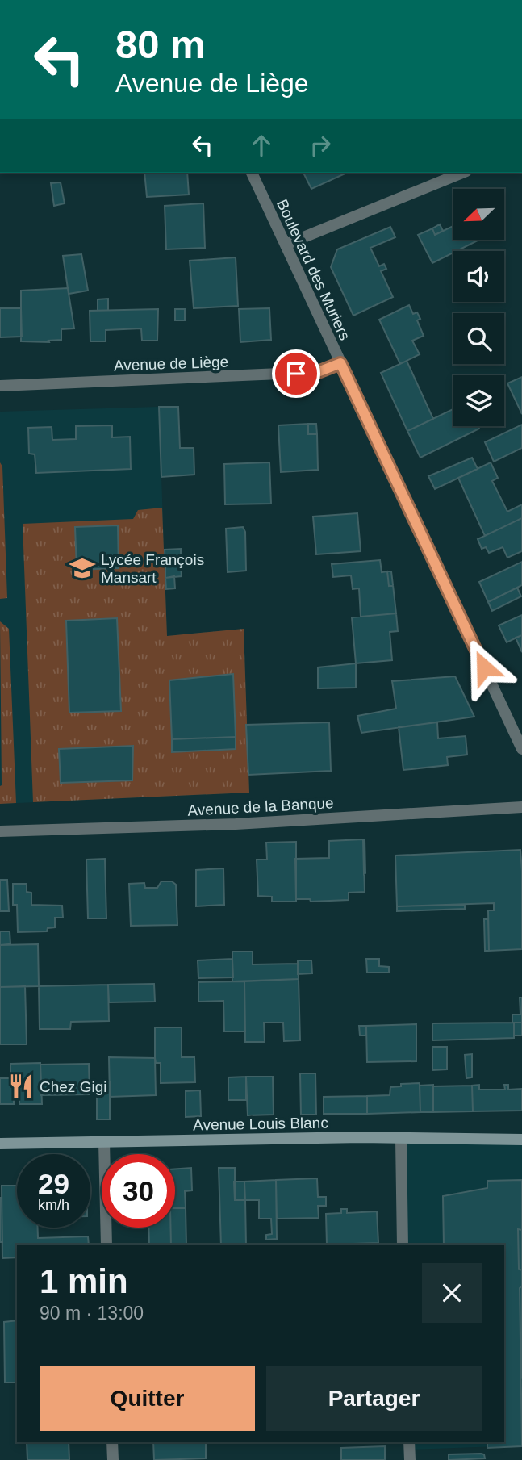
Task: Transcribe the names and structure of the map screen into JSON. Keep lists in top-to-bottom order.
{
  "streets": {
    "main road": ["Avenue Louis Blanc"],
    "street": ["Boulevard des Muriers", "Avenue de Liège", "Avenue de la Banque"]
  },
  "crossings": [
    ["Boulevard des Muriers", "Avenue de Liège"]
  ],
  "places": {
    "school or university": ["Lycée François Mansart"],
    "restaurant": ["Chez Gigi"]
  },
  "north": "bottom left",
  "page": {
    "turn": ["80 m", "Avenue de Liège"],
    "speed": "29 km/h",
    "limit": "30",
    "heading": ["1 min", "90 m · 13:00"],
    "buttons": ["Quitter", "Partager"]
  }
}
